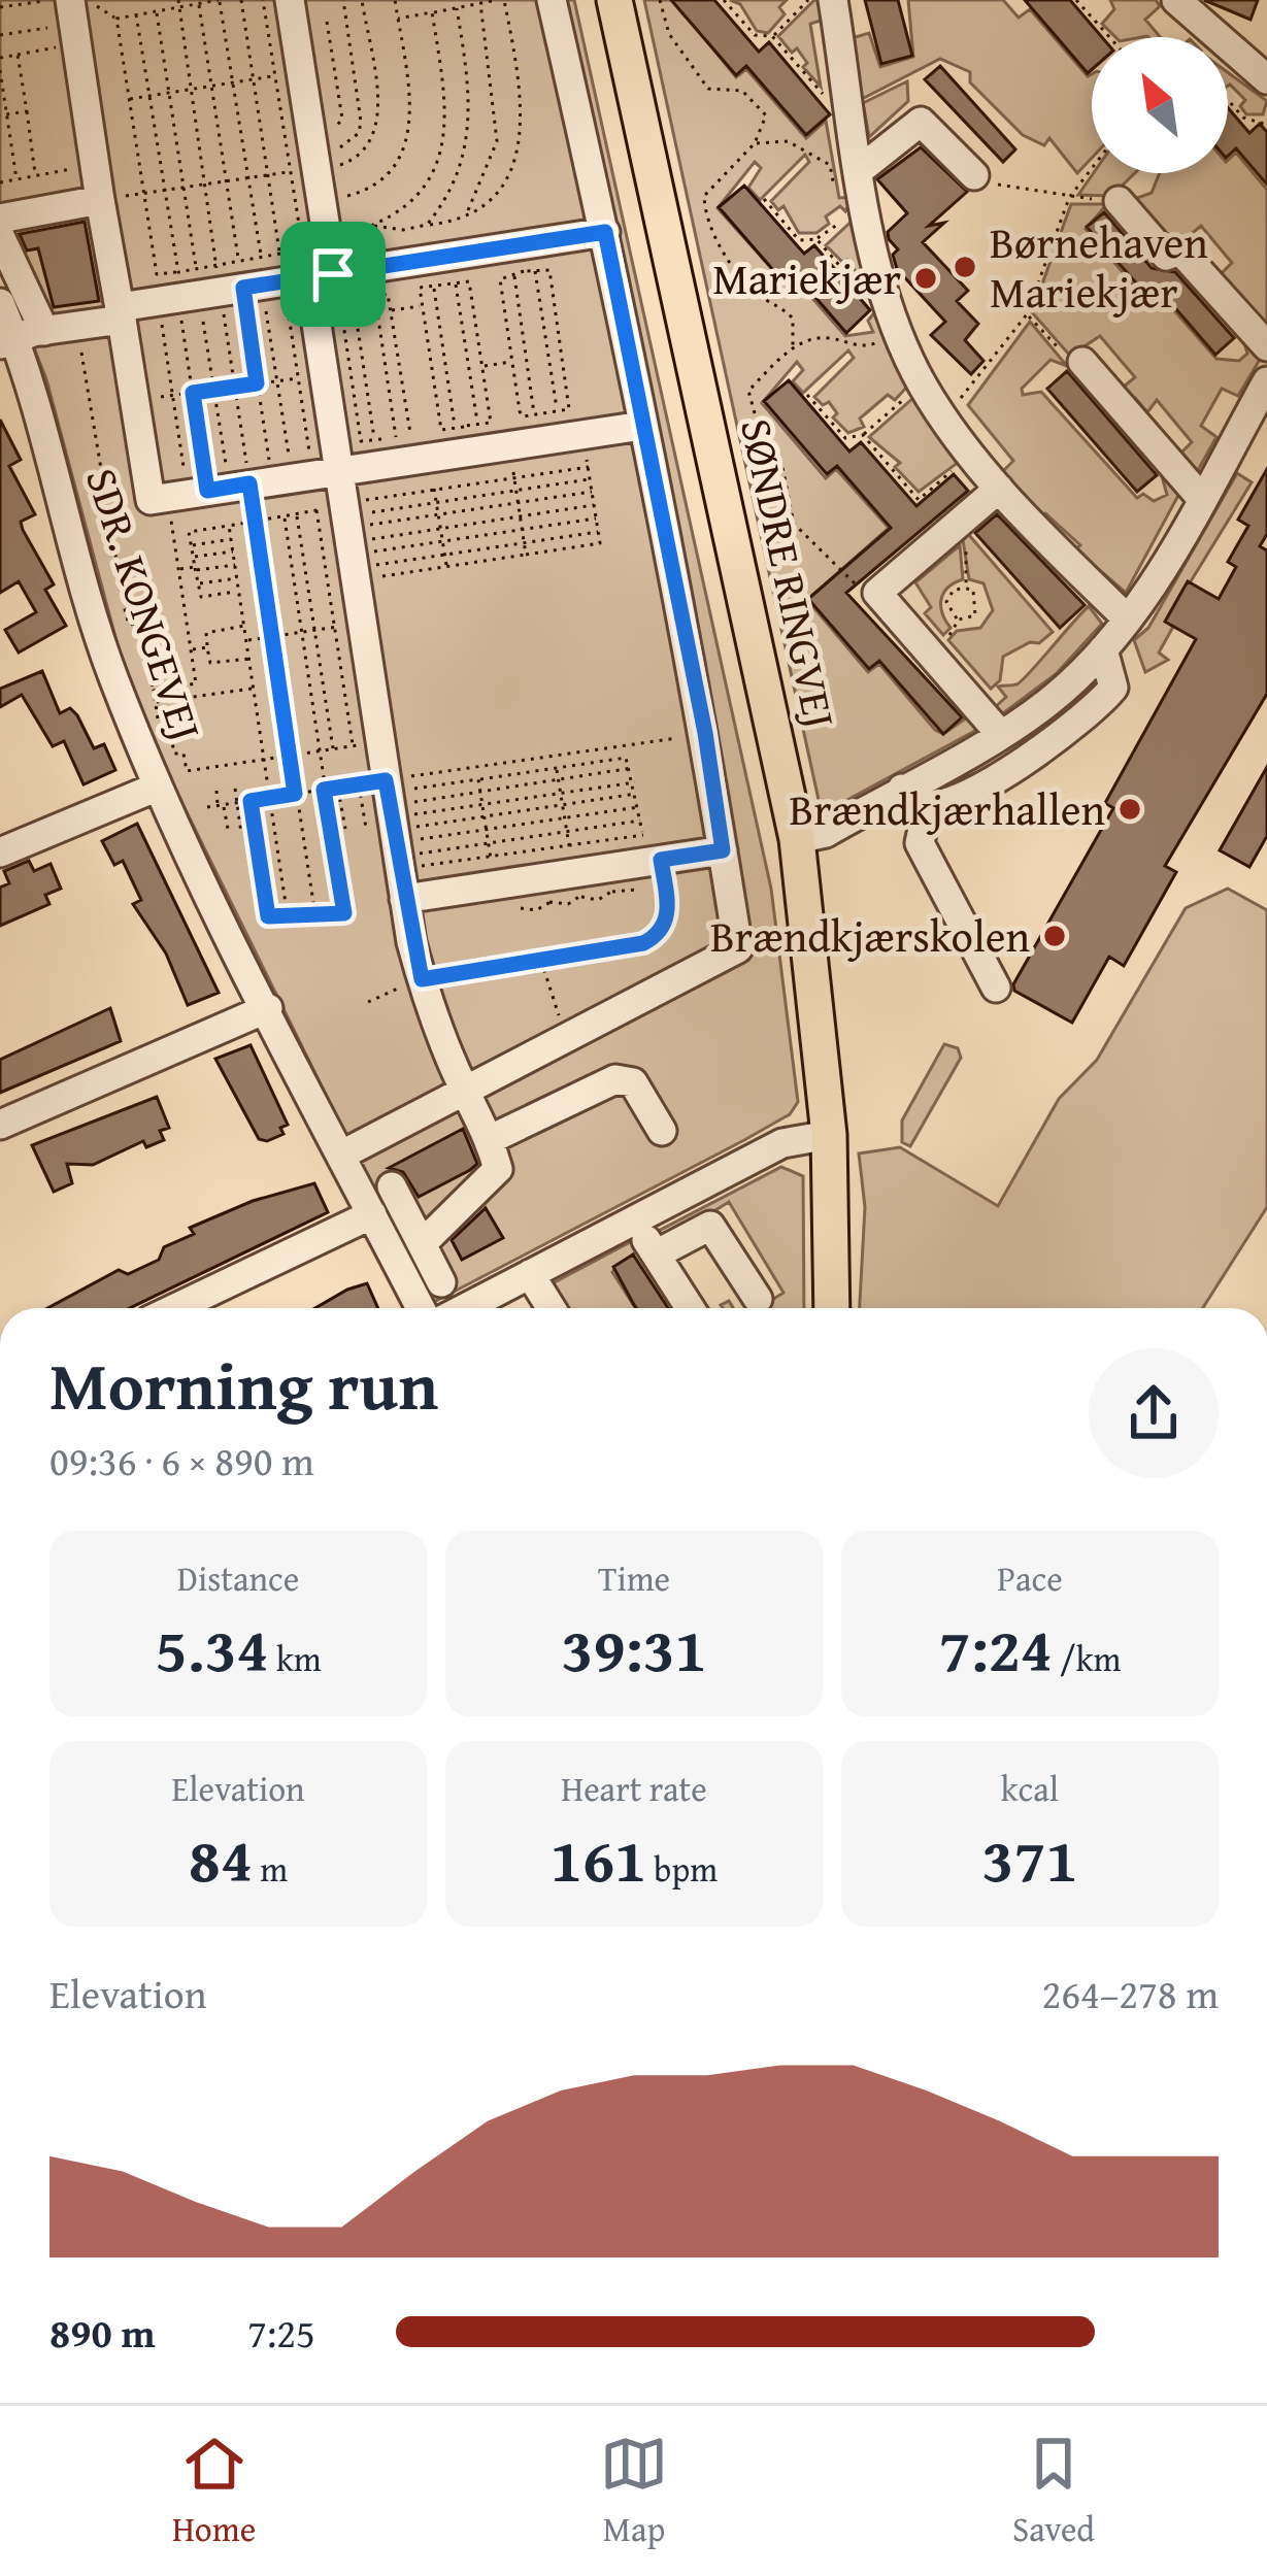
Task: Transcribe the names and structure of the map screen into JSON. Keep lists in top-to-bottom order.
{
  "streets": {
    "main road": ["SØNDRE RINGVEJ"],
    "street": ["SDR. KONGEVEJ"]
  },
  "places": [
    "Børnehaven Mariekjær",
    "Mariekjær",
    "Brændkjærhallen",
    "Brændkjærskolen"
  ],
  "north": "top left",
  "page": {
    "heading": ["Morning run", "09:36 · 6 × 890 m"],
    "stats": [
      ["Distance", "5.34 km"],
      ["Time", "39:31"],
      ["Pace", "7:24 /km"],
      ["Elevation", "84 m"],
      ["Heart rate", "161 bpm"],
      ["kcal", "371"]
    ],
    "chart": ["Elevation", "264–278 m"],
    "list": [
      {
        "name": "890 m",
        "note": "7:25"
      }
    ],
    "tabs": ["Home", "Map", "Saved"]
  }
}
